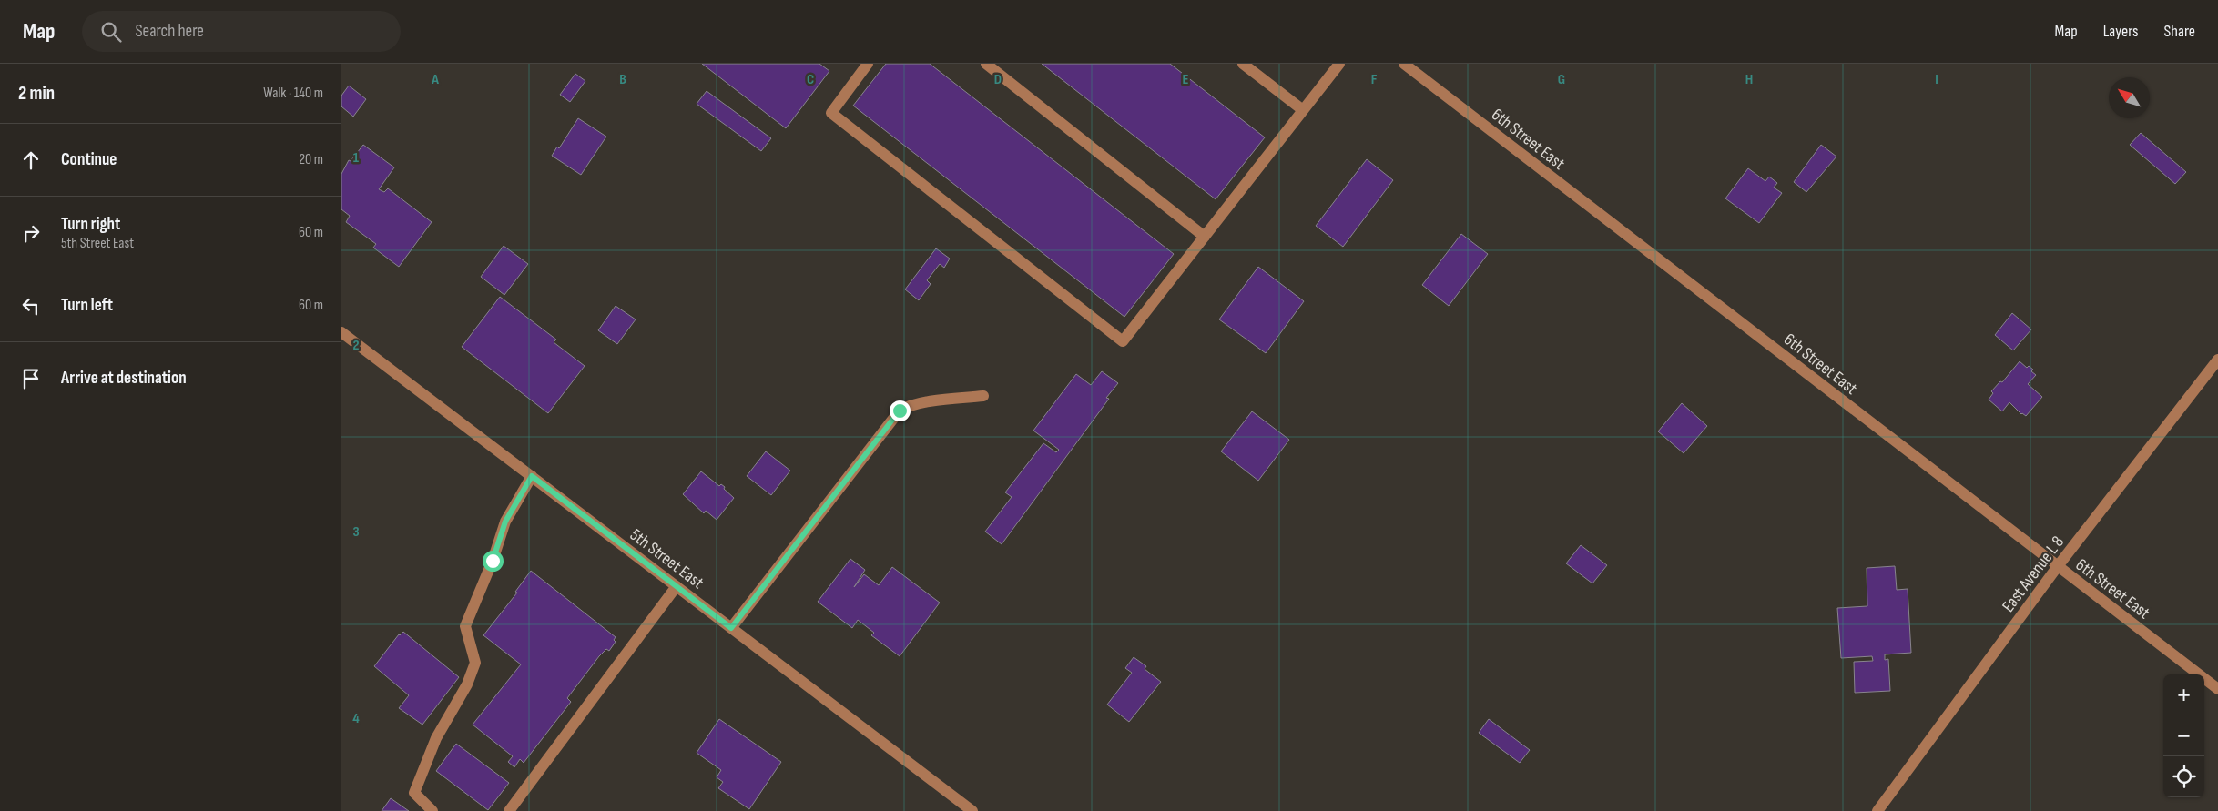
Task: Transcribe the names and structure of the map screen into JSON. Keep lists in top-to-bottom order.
{
  "streets": {
    "street": ["6th Street East", "5th Street East", "East Avenue L 8"]
  },
  "crossings": [
    ["6th Street East", "East Avenue L 8"]
  ],
  "north": "top left",
  "page": {
    "header": "Map",
    "search": "Search here",
    "nav": ["Map", "Layers", "Share"],
    "heading": ["2 min", "Walk · 140 m"],
    "list": [
      ["Continue", "20 m"],
      ["Turn right", "5th Street East", "60 m"],
      ["Turn left", "60 m"],
      "Arrive at destination"
    ],
    "map_buttons": ["+", "−"]
  },
  "grid": {
    "columns": [
      "A",
      "B",
      "C",
      "D",
      "E",
      "F",
      "G",
      "H",
      "I"
    ],
    "rows": [
      "1",
      "2",
      "3",
      "4"
    ]
  }
}
